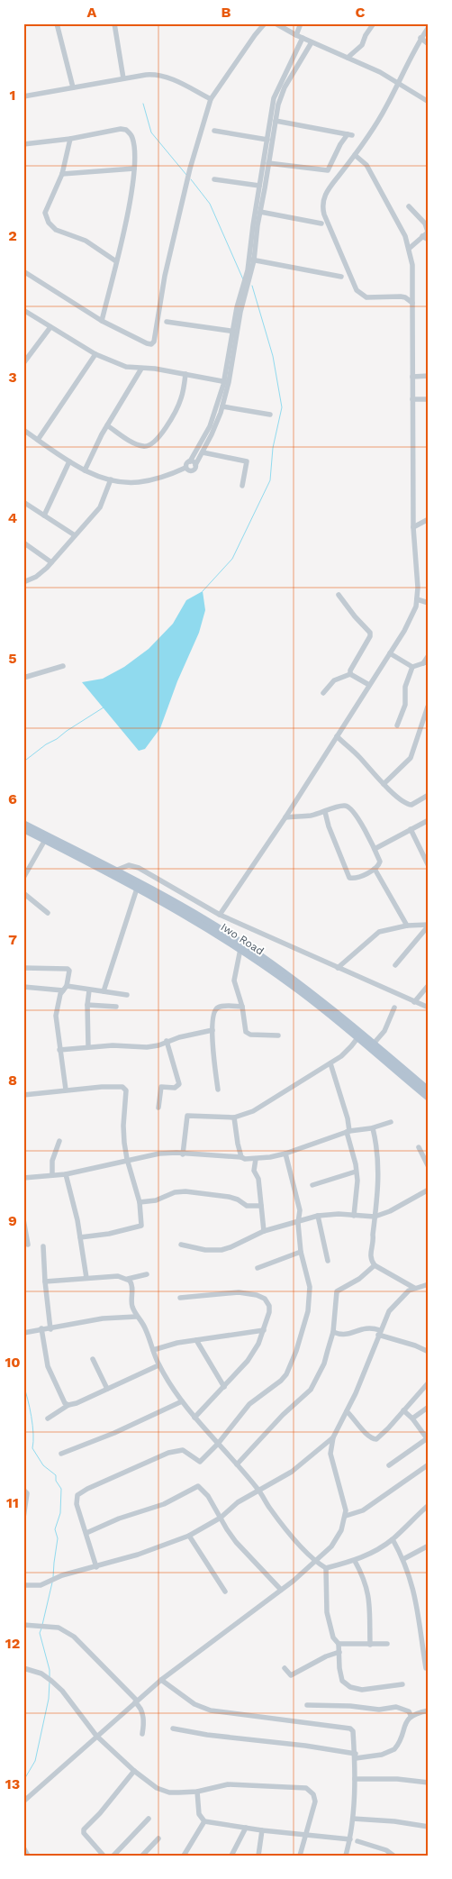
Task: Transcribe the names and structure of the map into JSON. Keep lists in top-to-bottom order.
{
  "streets": {
    "main road": ["Iwo Road"]
  },
  "grid": {
    "columns": ["A", "B", "C"],
    "rows": [
      "1",
      "2",
      "3",
      "4",
      "5",
      "6",
      "7",
      "8",
      "9",
      "10",
      "11",
      "12",
      "13"
    ]
  }
}
